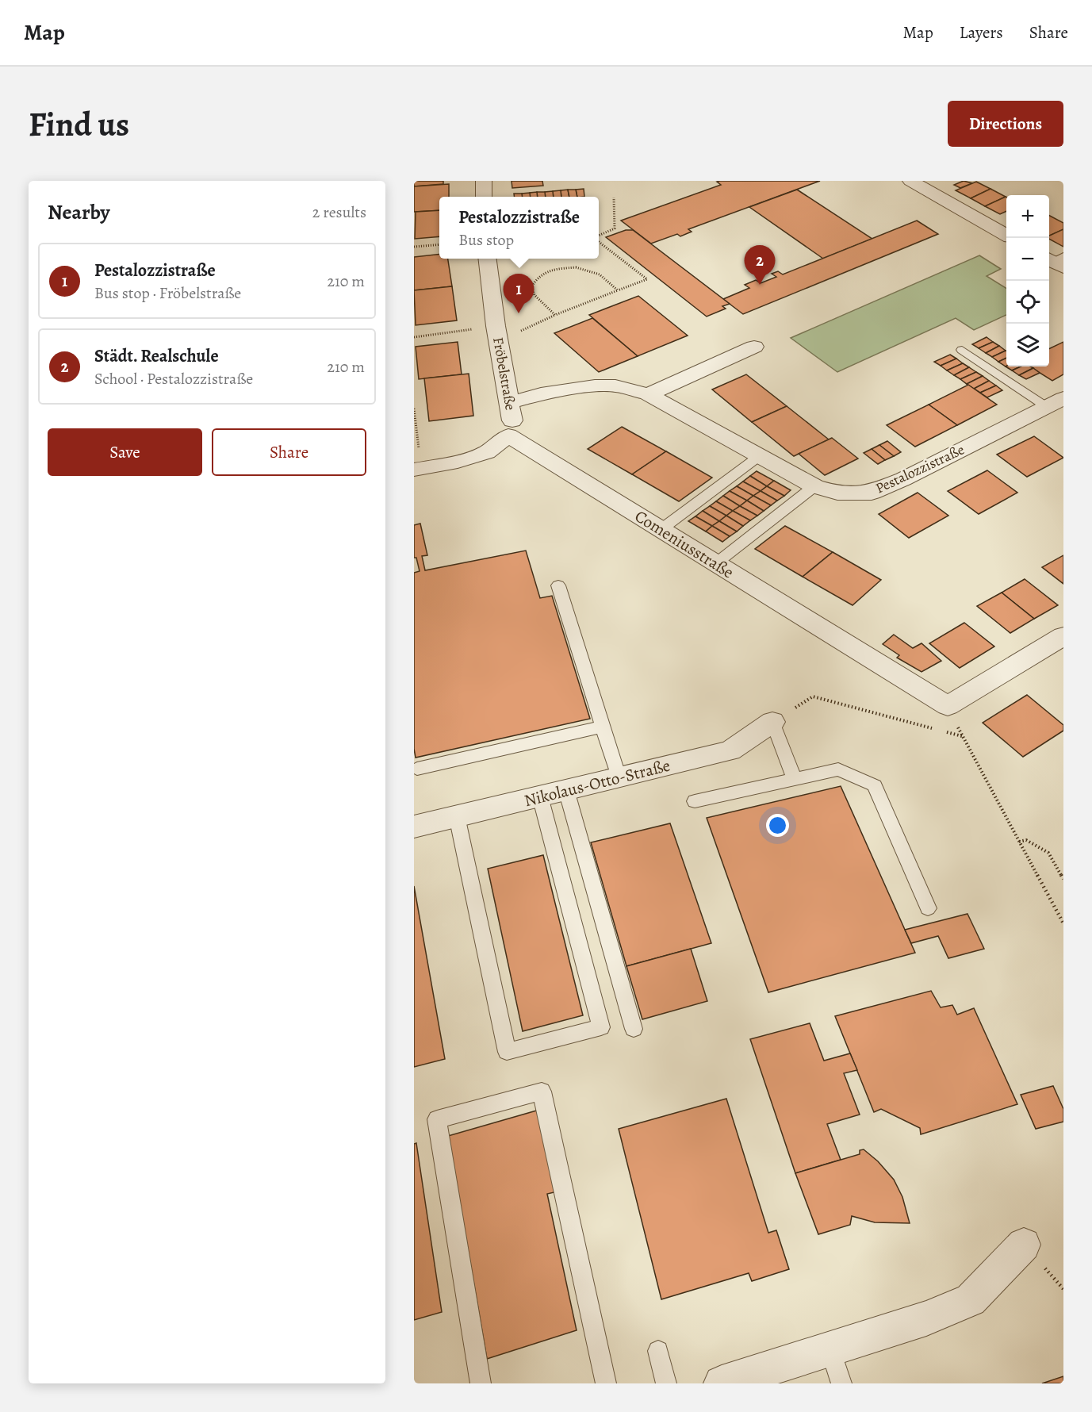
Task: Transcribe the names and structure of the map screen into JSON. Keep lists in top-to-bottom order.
{
  "streets": {
    "street": [
      "Fröbelstraße",
      "Pestalozzistraße",
      "Comeniusstraße",
      "Nikolaus-Otto-Straße"
    ]
  },
  "crossings": [
    ["Fröbelstraße", "Pestalozzistraße"],
    ["Fröbelstraße", "Comeniusstraße"]
  ],
  "page": {
    "header": "Map",
    "nav": ["Map", "Layers", "Share"],
    "buttons": [
      "Directions",
      ["Save", "Share"]
    ],
    "title": "Find us",
    "heading": ["Nearby", "2 results"],
    "map_buttons": ["+", "−"],
    "popup": ["Pestalozzistraße", "Bus stop"],
    "list": [
      {
        "mark": "1",
        "name": "Pestalozzistraße",
        "note": "Bus stop · Fröbelstraße",
        "value": "210 m"
      },
      {
        "mark": "2",
        "name": "Städt. Realschule",
        "note": "School · Pestalozzistraße",
        "value": "210 m"
      }
    ],
    "pins": ["2", "1"]
  }
}
